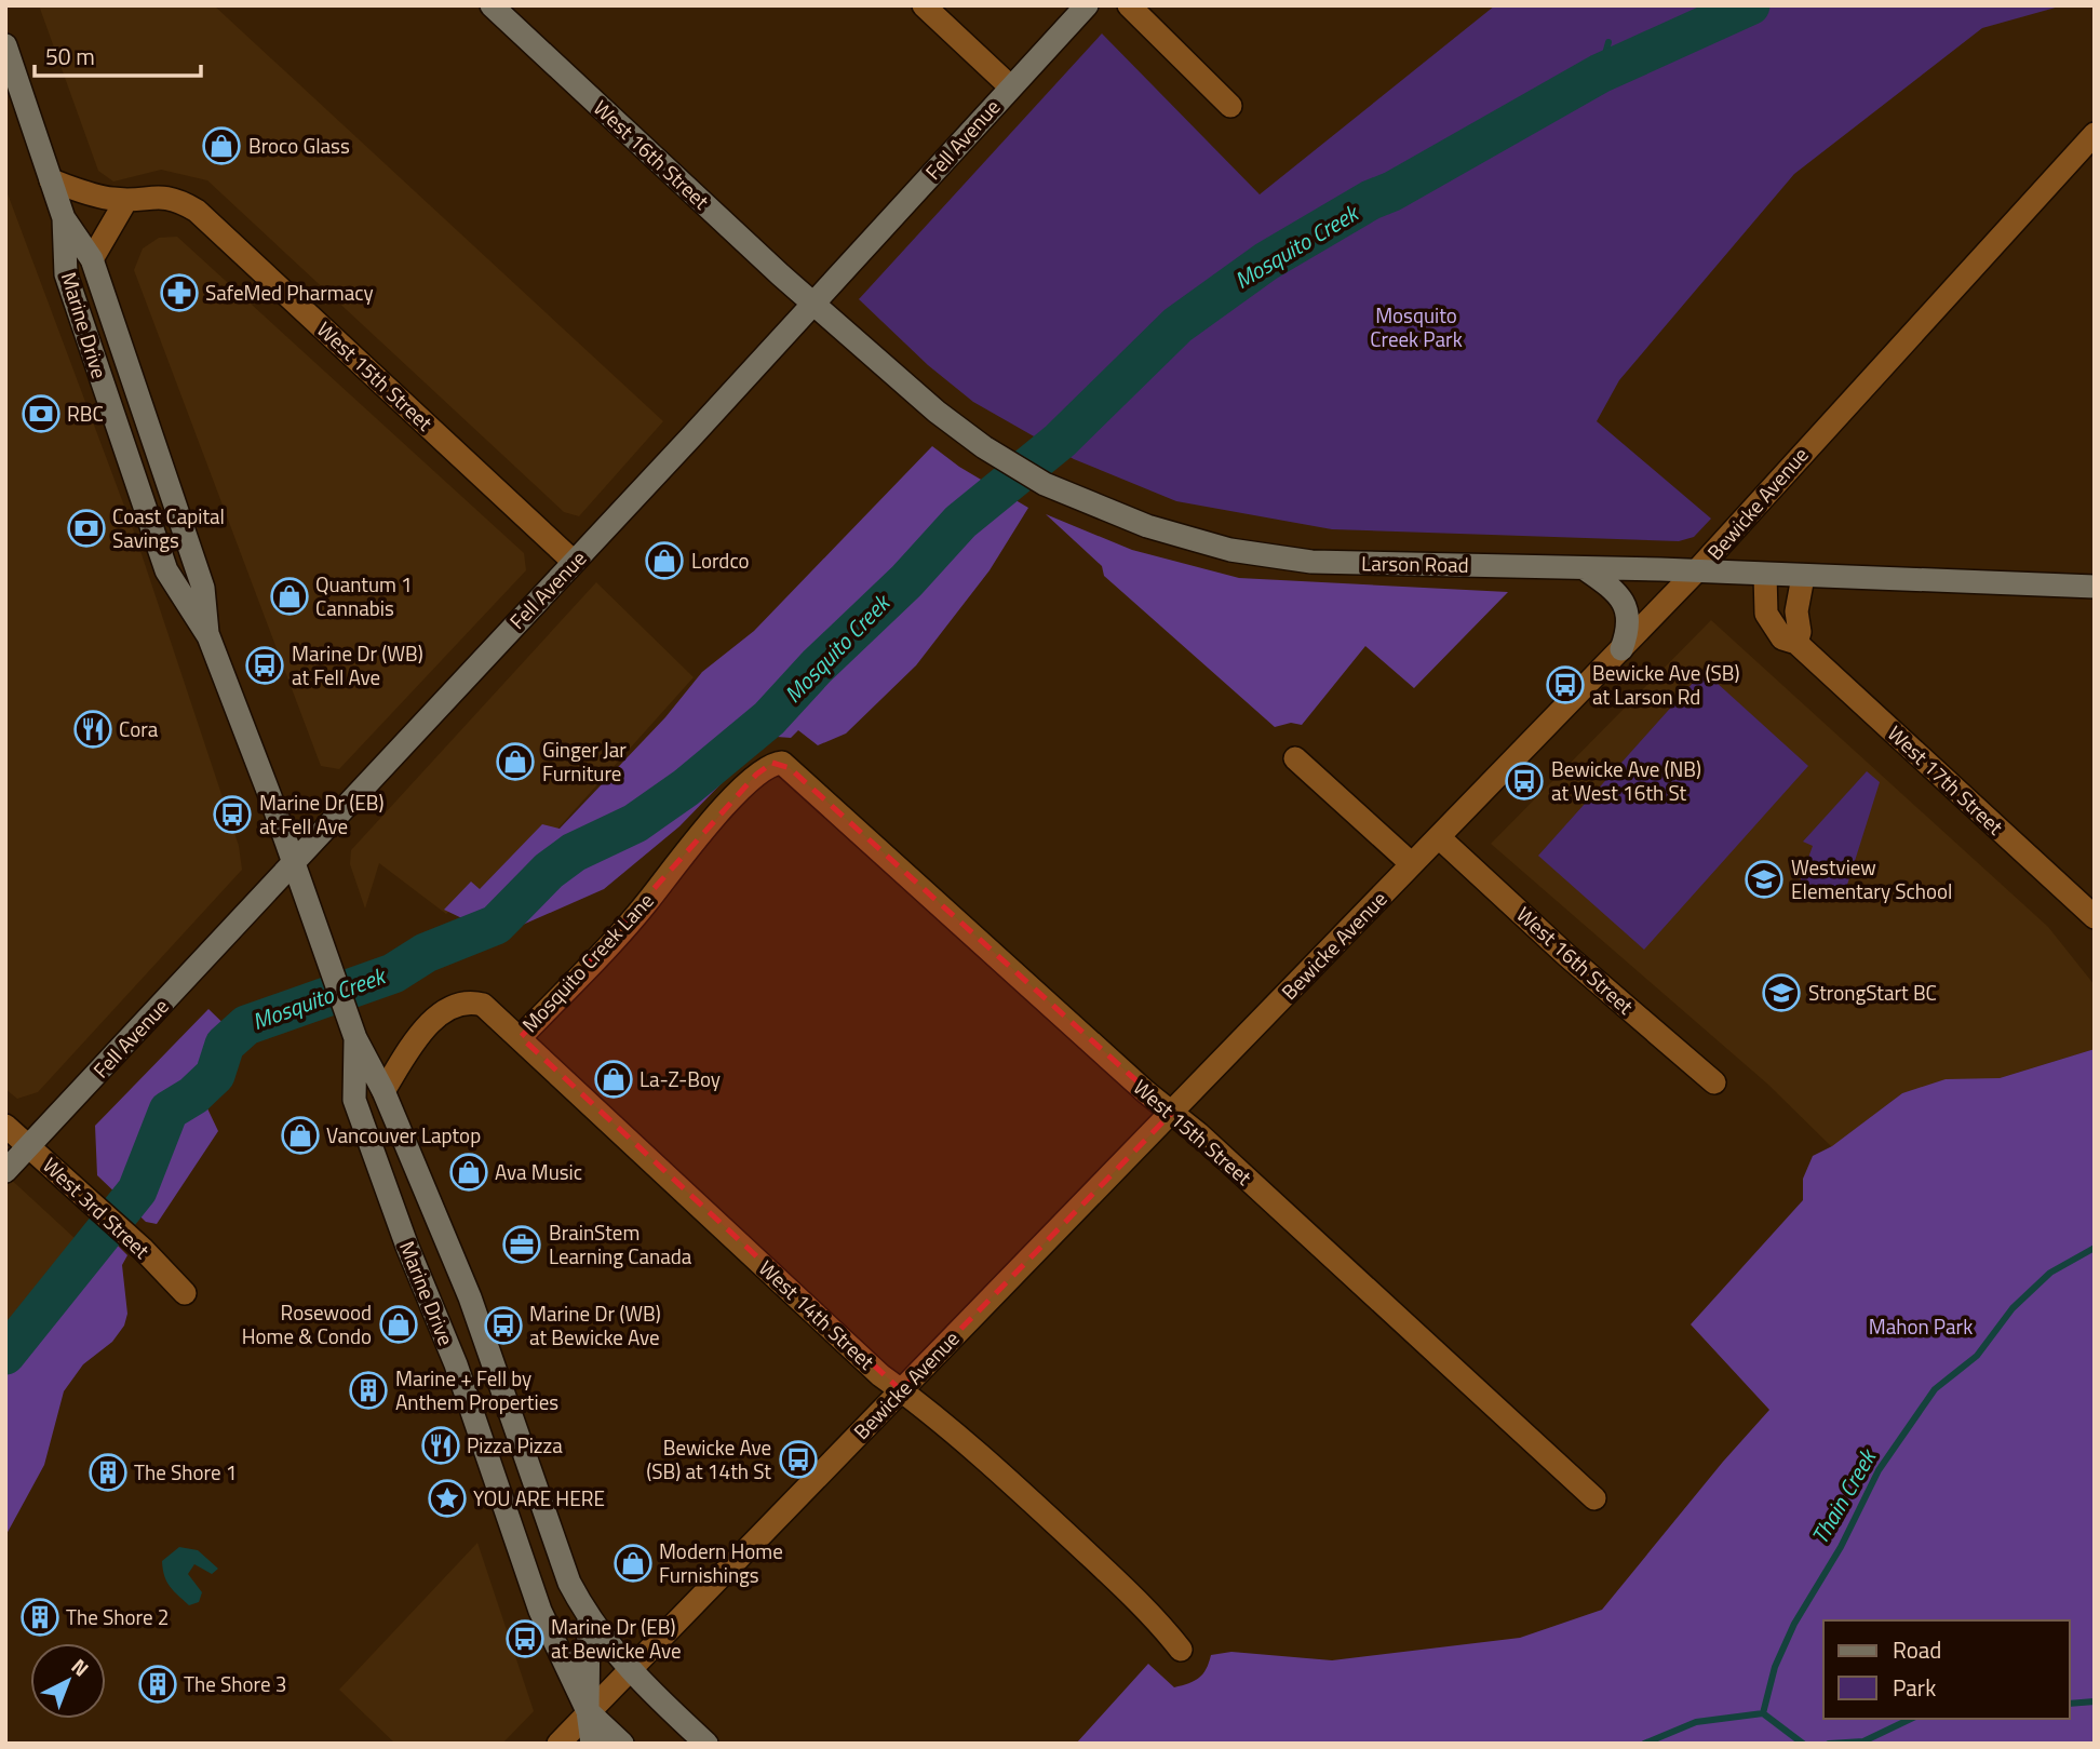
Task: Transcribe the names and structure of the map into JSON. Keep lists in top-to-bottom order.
{
  "streets": {
    "main road": [
      "Fell Avenue",
      "West 16th Street",
      "Marine Drive",
      "Larson Road"
    ],
    "street": [
      "West 15th Street",
      "Bewicke Avenue",
      "West 17th Street",
      "Mosquito Creek Lane",
      "West 3rd Street",
      "West 14th Street"
    ]
  },
  "crossings": [
    ["Fell Avenue", "West 16th Street"],
    ["Fell Avenue", "Marine Drive"],
    ["Fell Avenue", "West 15th Street"],
    ["Fell Avenue", "Larson Road"],
    ["Fell Avenue", "West 3rd Street"],
    ["West 16th Street", "Bewicke Avenue"],
    ["West 16th Street", "Larson Road"],
    ["Marine Drive", "West 15th Street"],
    ["Marine Drive", "Bewicke Avenue"],
    ["Marine Drive", "Mosquito Creek Lane"],
    ["West 15th Street", "Bewicke Avenue"],
    ["West 15th Street", "Mosquito Creek Lane"],
    ["Bewicke Avenue", "Larson Road"],
    ["Bewicke Avenue", "West 14th Street"],
    ["Larson Road", "West 17th Street"],
    ["Mosquito Creek Lane", "West 14th Street"]
  ],
  "water": ["Mosquito Creek", "Thain Creek"],
  "parks": ["Mosquito Creek Park", "Mahon Park"],
  "places": {
    "shop": [
      "Broco Glass",
      "Lordco",
      "Quantum 1 Cannabis",
      "Ginger Jar Furniture",
      "La-Z-Boy",
      "Vancouver Laptop",
      "Ava Music",
      "Rosewood Home & Condo",
      "Modern Home Furnishings"
    ],
    "pharmacy": ["SafeMed Pharmacy"],
    "bank": ["RBC", "Coast Capital Savings"],
    "bus stop": [
      "Marine Dr (WB) at Fell Ave",
      "Bewicke Ave (SB) at Larson Rd",
      "Bewicke Ave (NB) at West 16th St",
      "Marine Dr (EB) at Fell Ave",
      "Marine Dr (WB) at Bewicke Ave",
      "Bewicke Ave (SB) at 14th St",
      "Marine Dr (EB) at Bewicke Ave"
    ],
    "restaurant": ["Cora", "Pizza Pizza"],
    "school or university": ["Westview Elementary School", "StrongStart BC"],
    "office": ["BrainStem Learning Canada"],
    "building": [
      "Marine + Fell by Anthem Properties",
      "The Shore 1",
      "The Shore 2",
      "The Shore 3"
    ],
    "place": ["YOU ARE HERE"]
  },
  "legend": ["Road", "Park"],
  "scale_bar": "50 m",
  "north": "top right"
}
